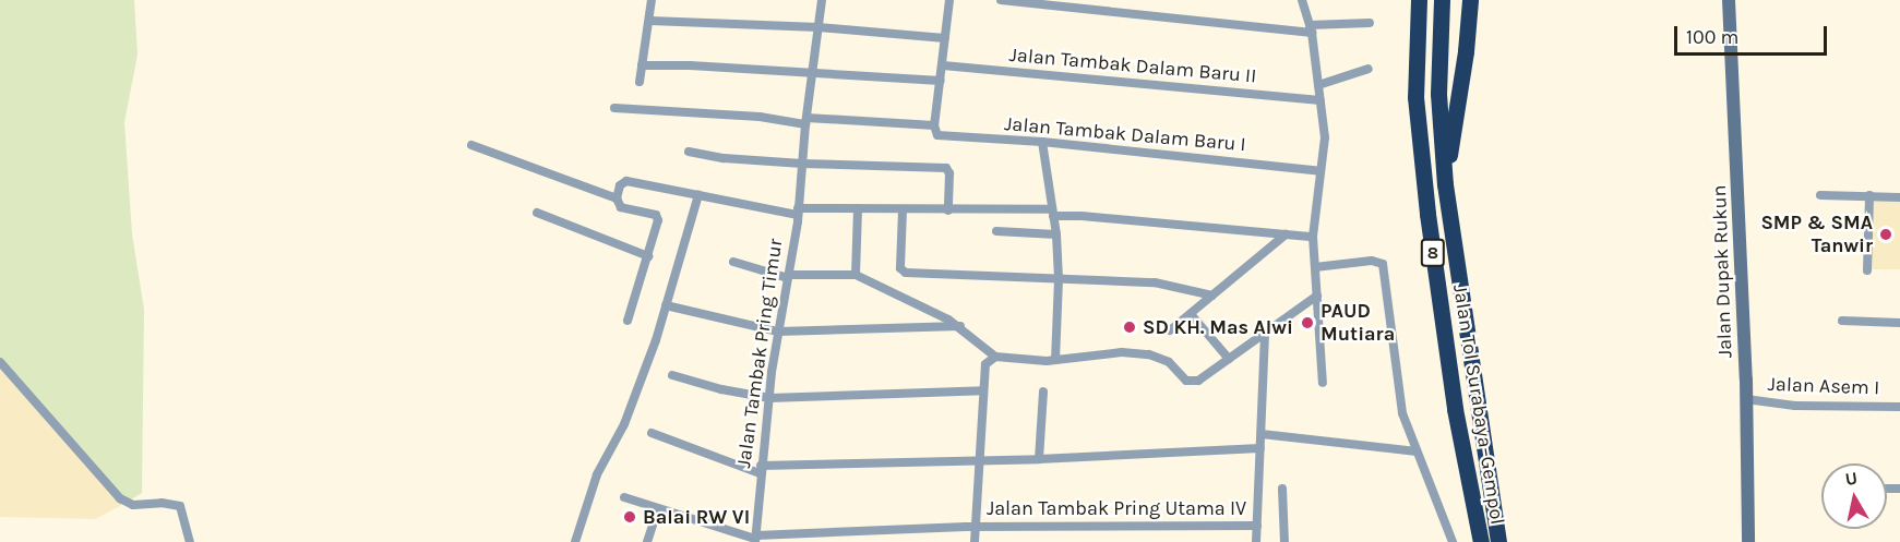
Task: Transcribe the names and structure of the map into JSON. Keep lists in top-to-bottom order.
{
  "streets": {
    "highway": ["8", "Jalan Tol Surabaya–Gempol"],
    "main road": ["Jalan Dupak Rukun"],
    "street": [
      "Jalan Tambak Dalam Baru II",
      "Jalan Tambak Dalam Baru I",
      "Jalan Tambak Pring Timur",
      "Jalan Asem I",
      "Jalan Tambak Pring Utama IV"
    ]
  },
  "crossings": [
    ["Jalan Dupak Rukun", "Jalan Asem I"],
    ["Jalan Tambak Pring Timur", "Jalan Tambak Pring Utama IV"]
  ],
  "places": [
    "SMP & SMA Tanwir",
    "PAUD Mutiara",
    "SD KH. Mas Alwi",
    "Balai RW VI"
  ],
  "scale_bar": "100 m",
  "north": "top"
}
